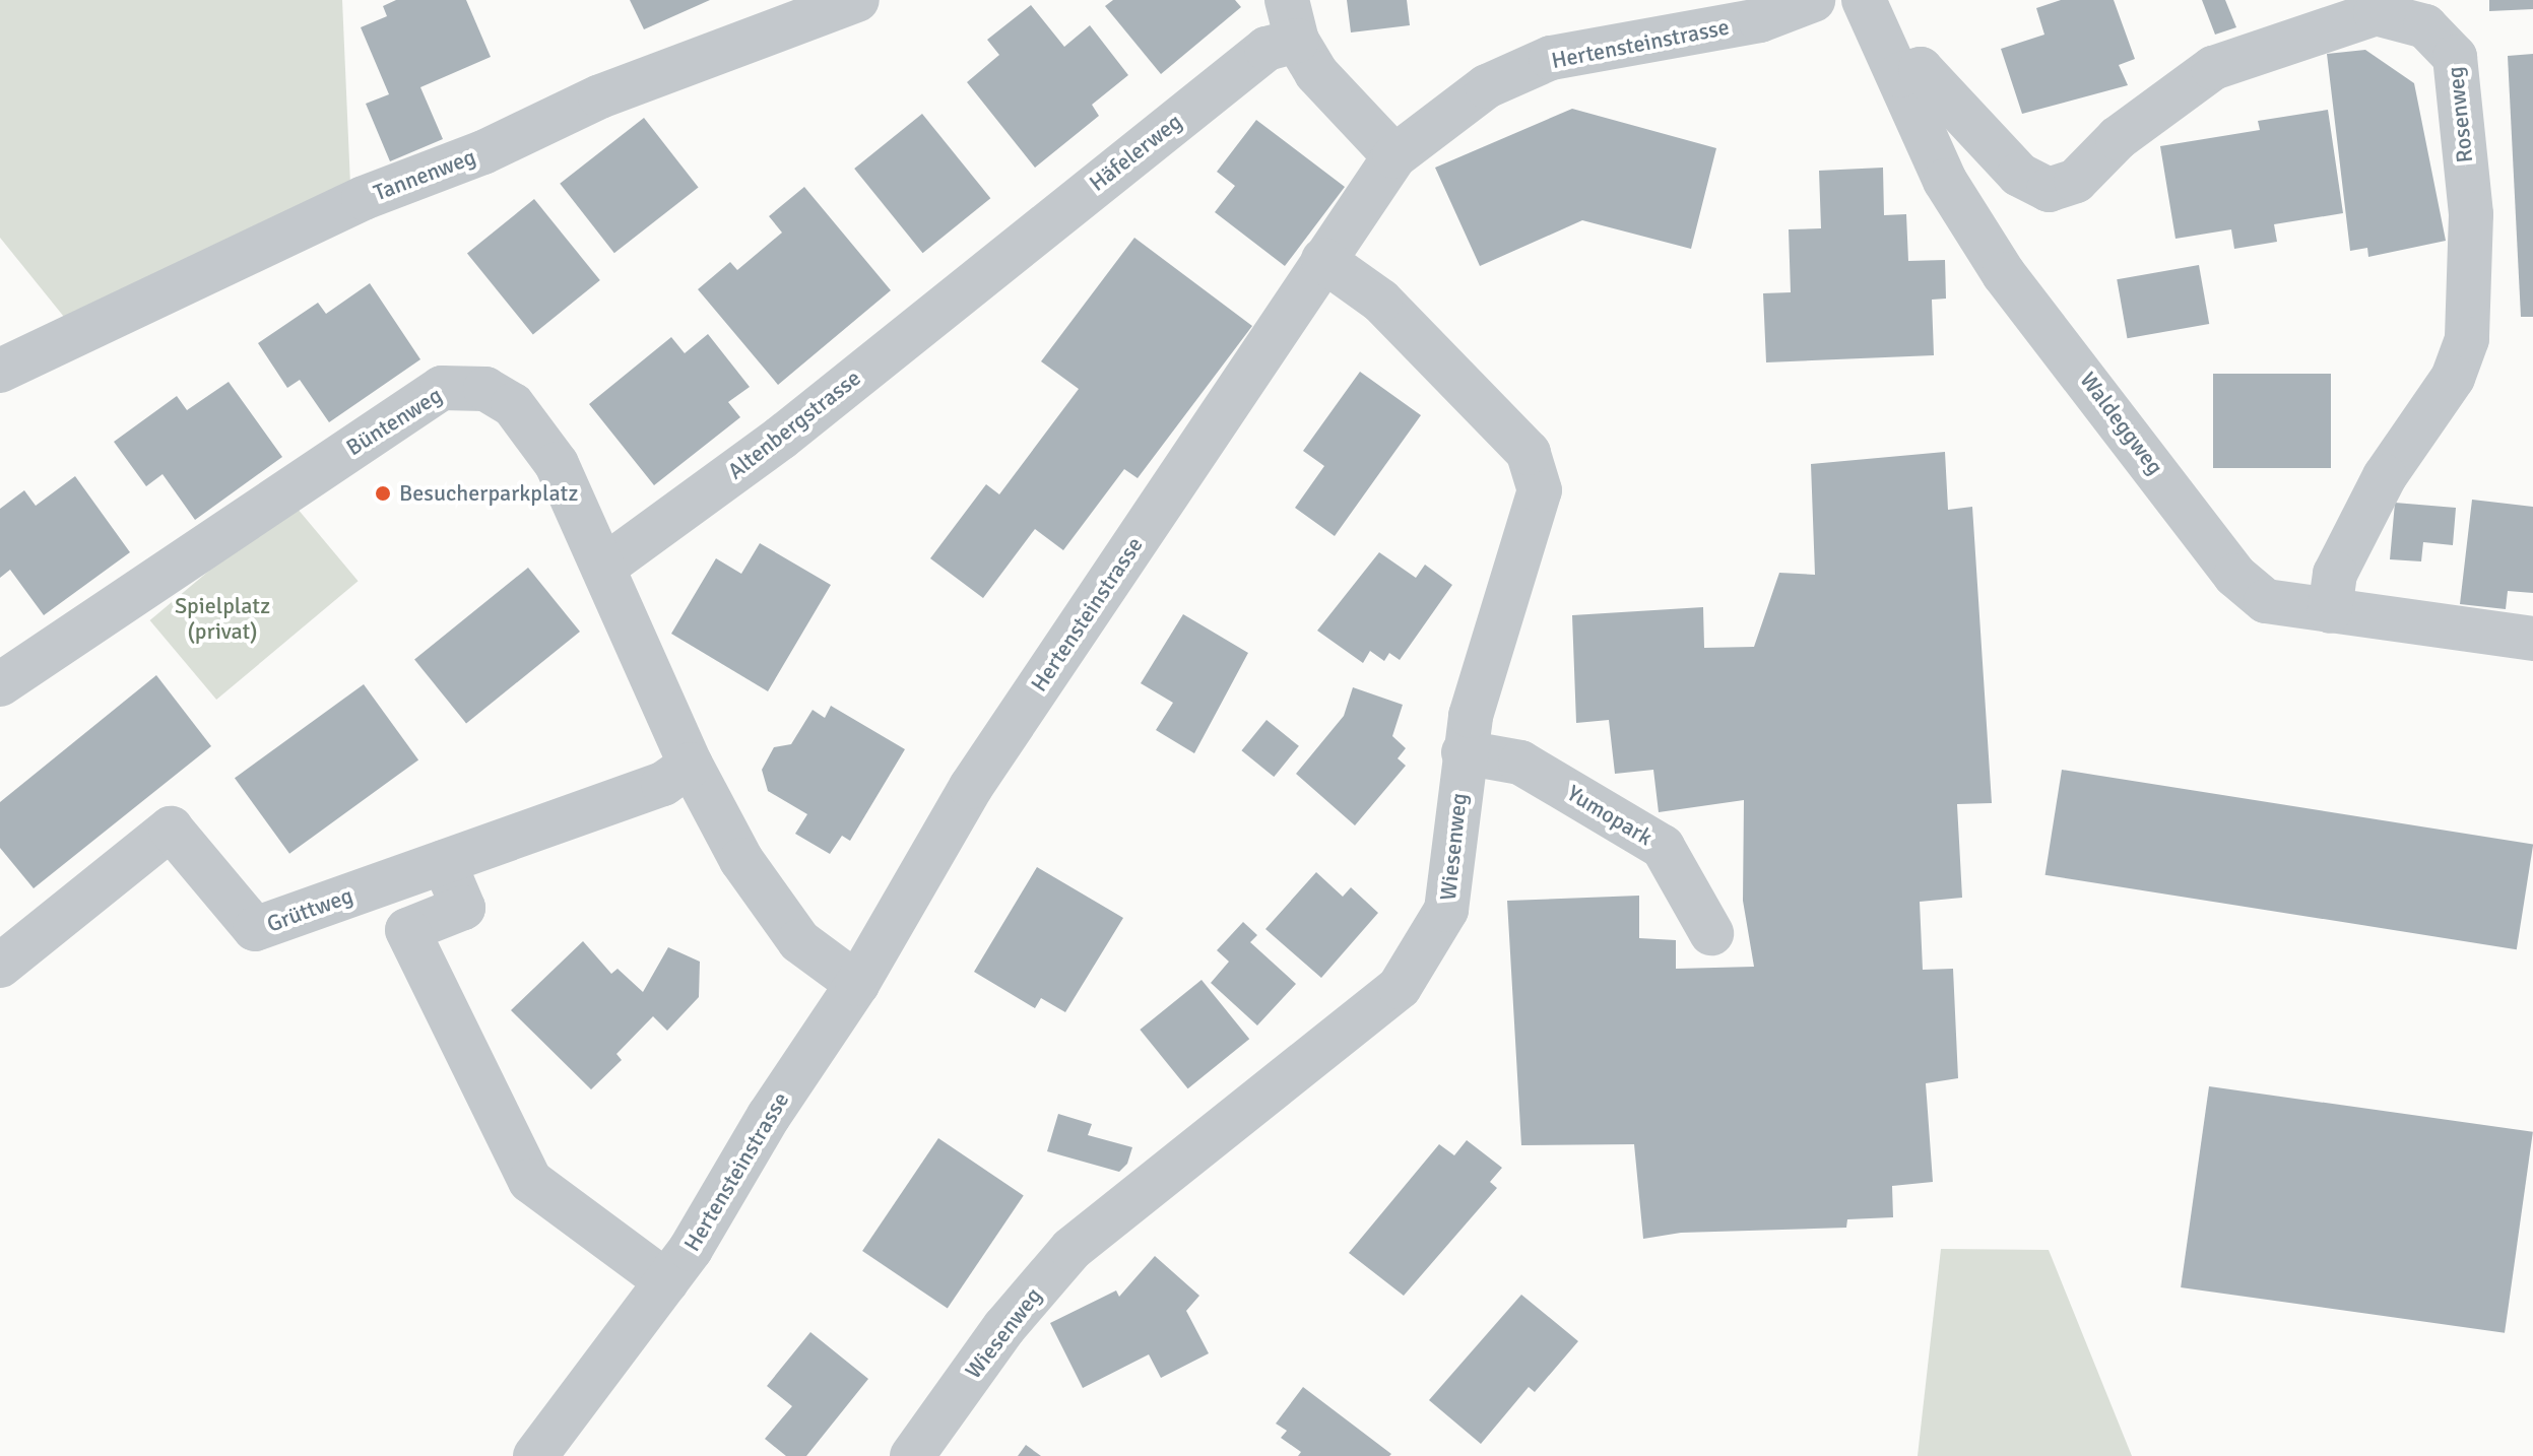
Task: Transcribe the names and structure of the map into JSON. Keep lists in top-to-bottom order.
{
  "streets": {
    "street": [
      "Hertensteinstrasse",
      "Rosenweg",
      "Häfelerweg",
      "Tannenweg",
      "Büntenweg",
      "Waldeggweg",
      "Altenbergstrasse",
      "Yumopark",
      "Wiesenweg",
      "Grüttweg"
    ]
  },
  "crossings": [
    ["Hertensteinstrasse", "Häfelerweg"],
    ["Hertensteinstrasse", "Büntenweg"],
    ["Hertensteinstrasse", "Wiesenweg"],
    ["Rosenweg", "Waldeggweg"],
    ["Häfelerweg", "Altenbergstrasse"],
    ["Büntenweg", "Altenbergstrasse"],
    ["Büntenweg", "Grüttweg"],
    ["Yumopark", "Wiesenweg"]
  ],
  "parks": ["Spielplatz (privat)"],
  "places": ["Besucherparkplatz"]
}
